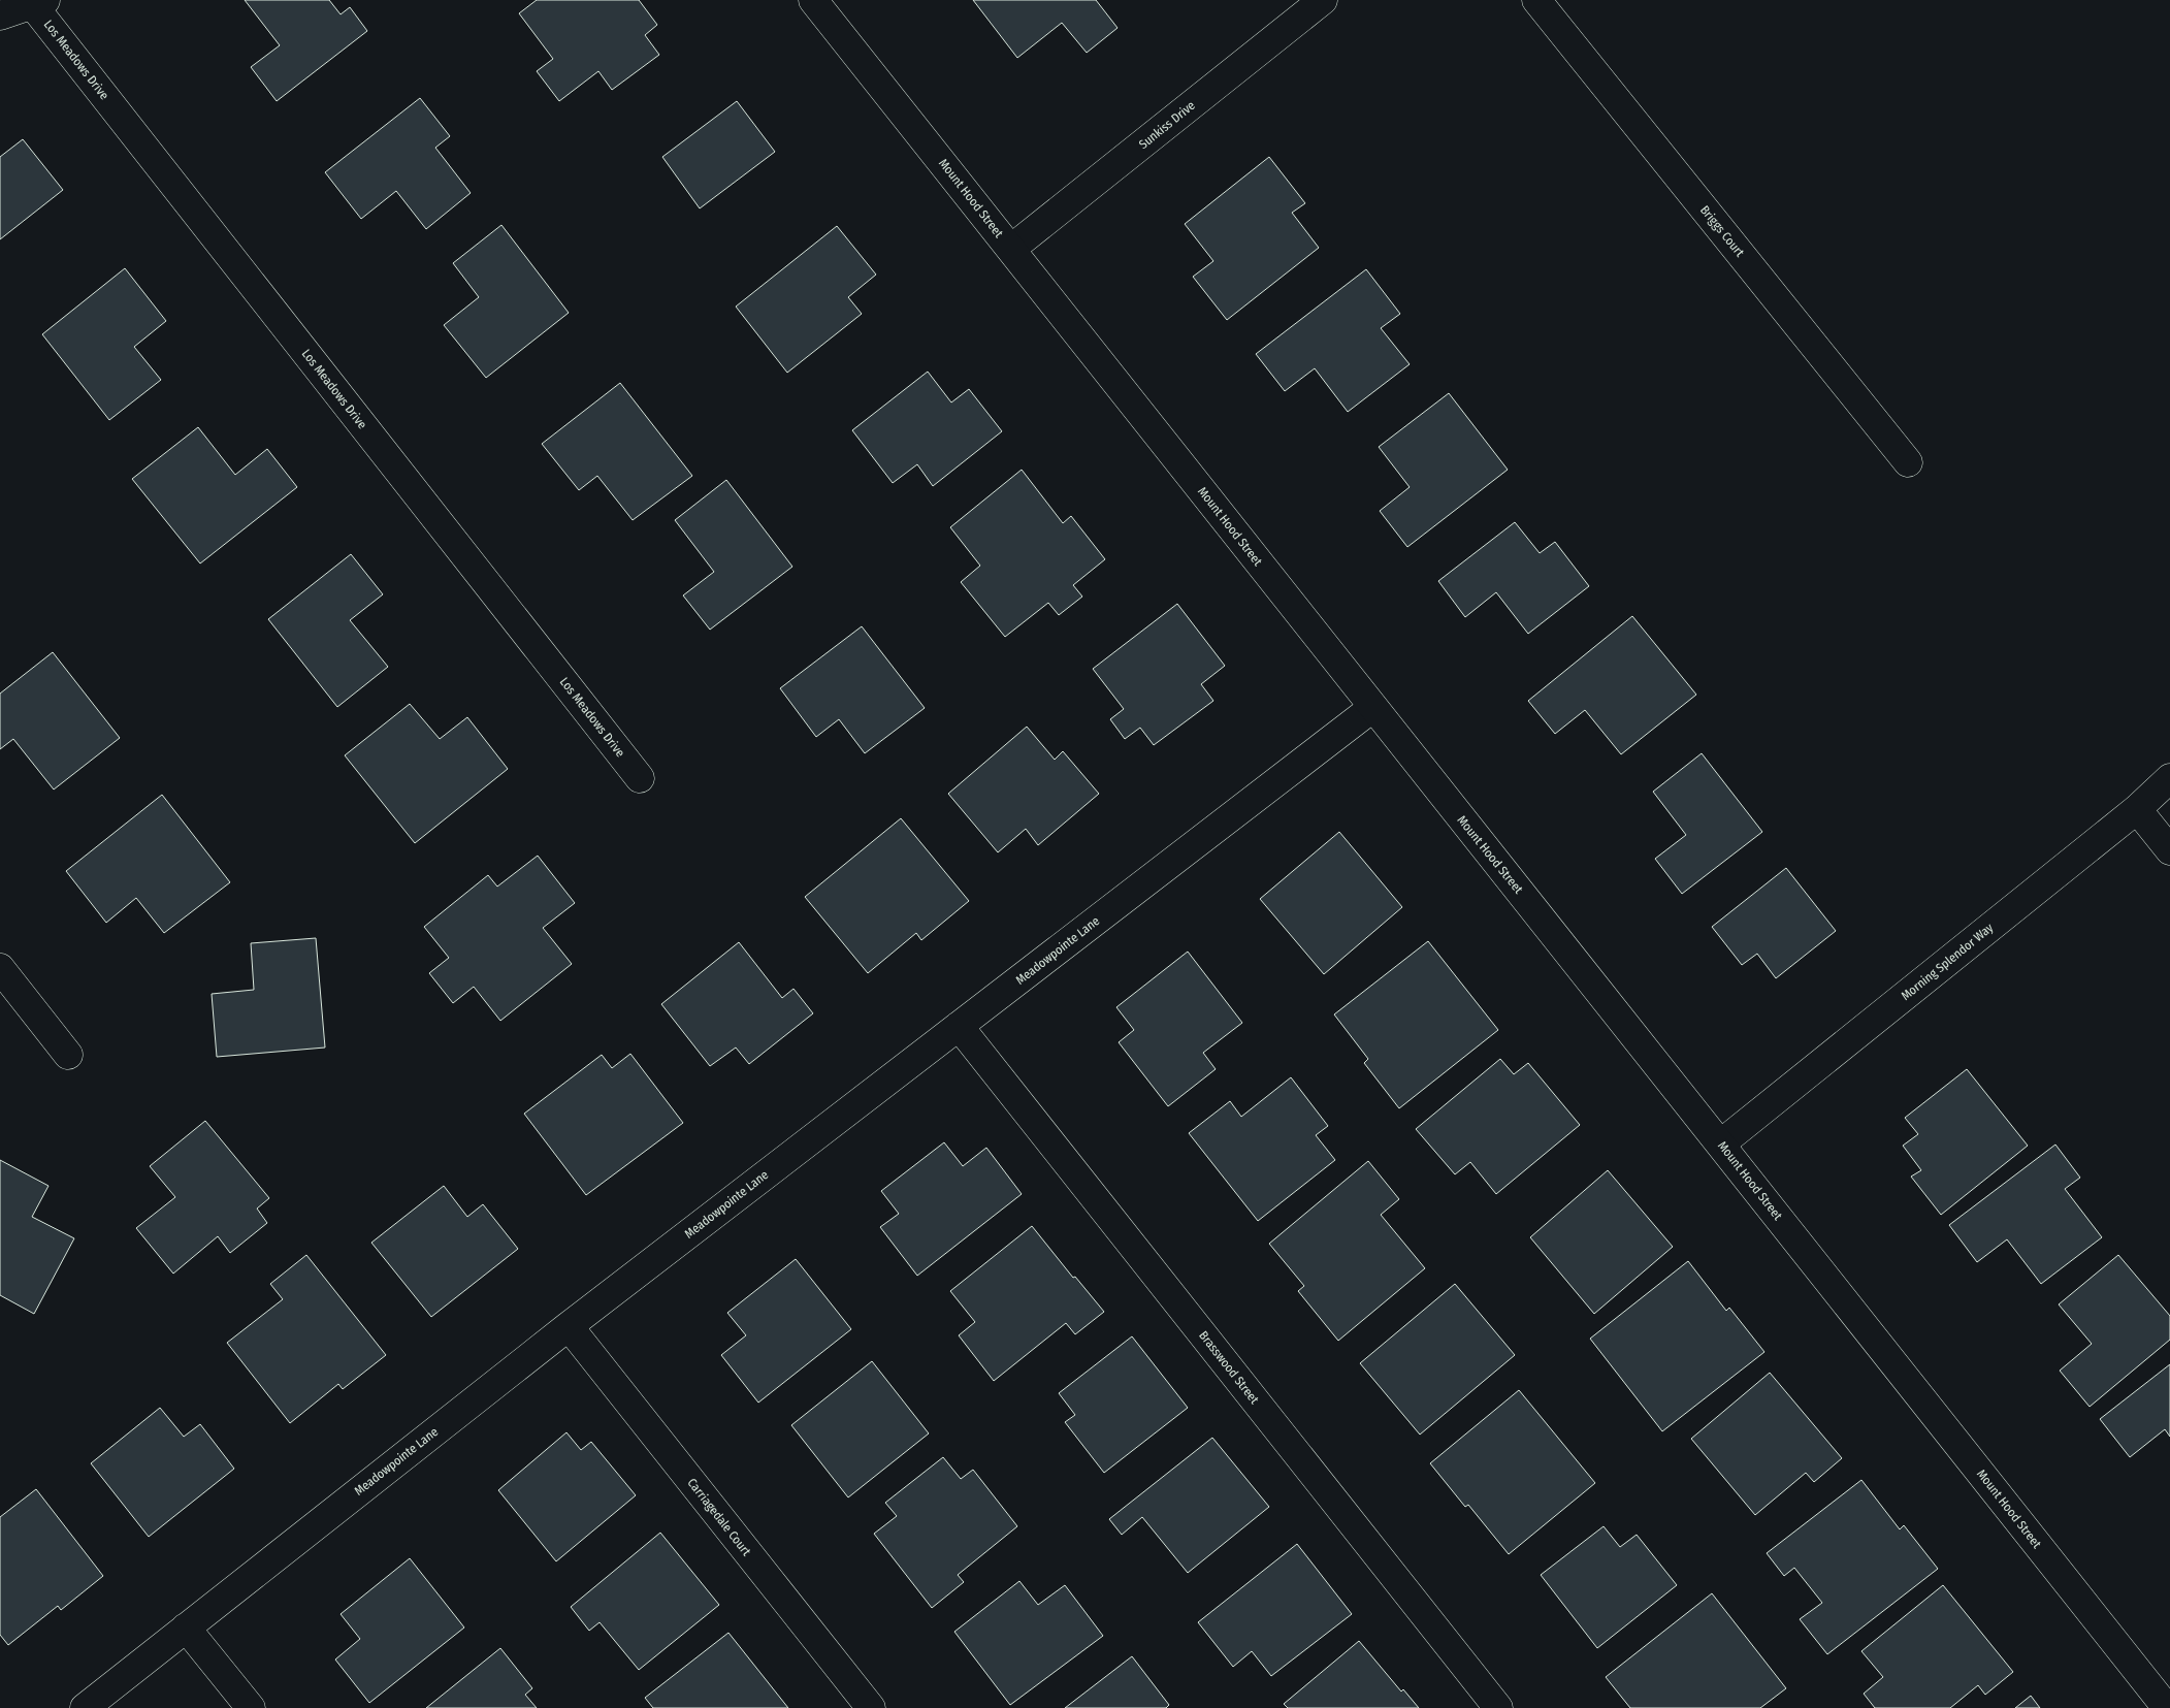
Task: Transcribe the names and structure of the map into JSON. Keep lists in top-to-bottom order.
{
  "streets": {
    "street": [
      "Los Meadows Drive",
      "Sunkiss Drive",
      "Mount Hood Street",
      "Briggs Court",
      "Meadowpointe Lane",
      "Morning Splendor Way",
      "Brasswood Street",
      "Carriagedale Court"
    ]
  },
  "crossings": [
    ["Sunkiss Drive", "Mount Hood Street"],
    ["Mount Hood Street", "Meadowpointe Lane"],
    ["Mount Hood Street", "Morning Splendor Way"],
    ["Meadowpointe Lane", "Brasswood Street"],
    ["Meadowpointe Lane", "Carriagedale Court"]
  ]
}
